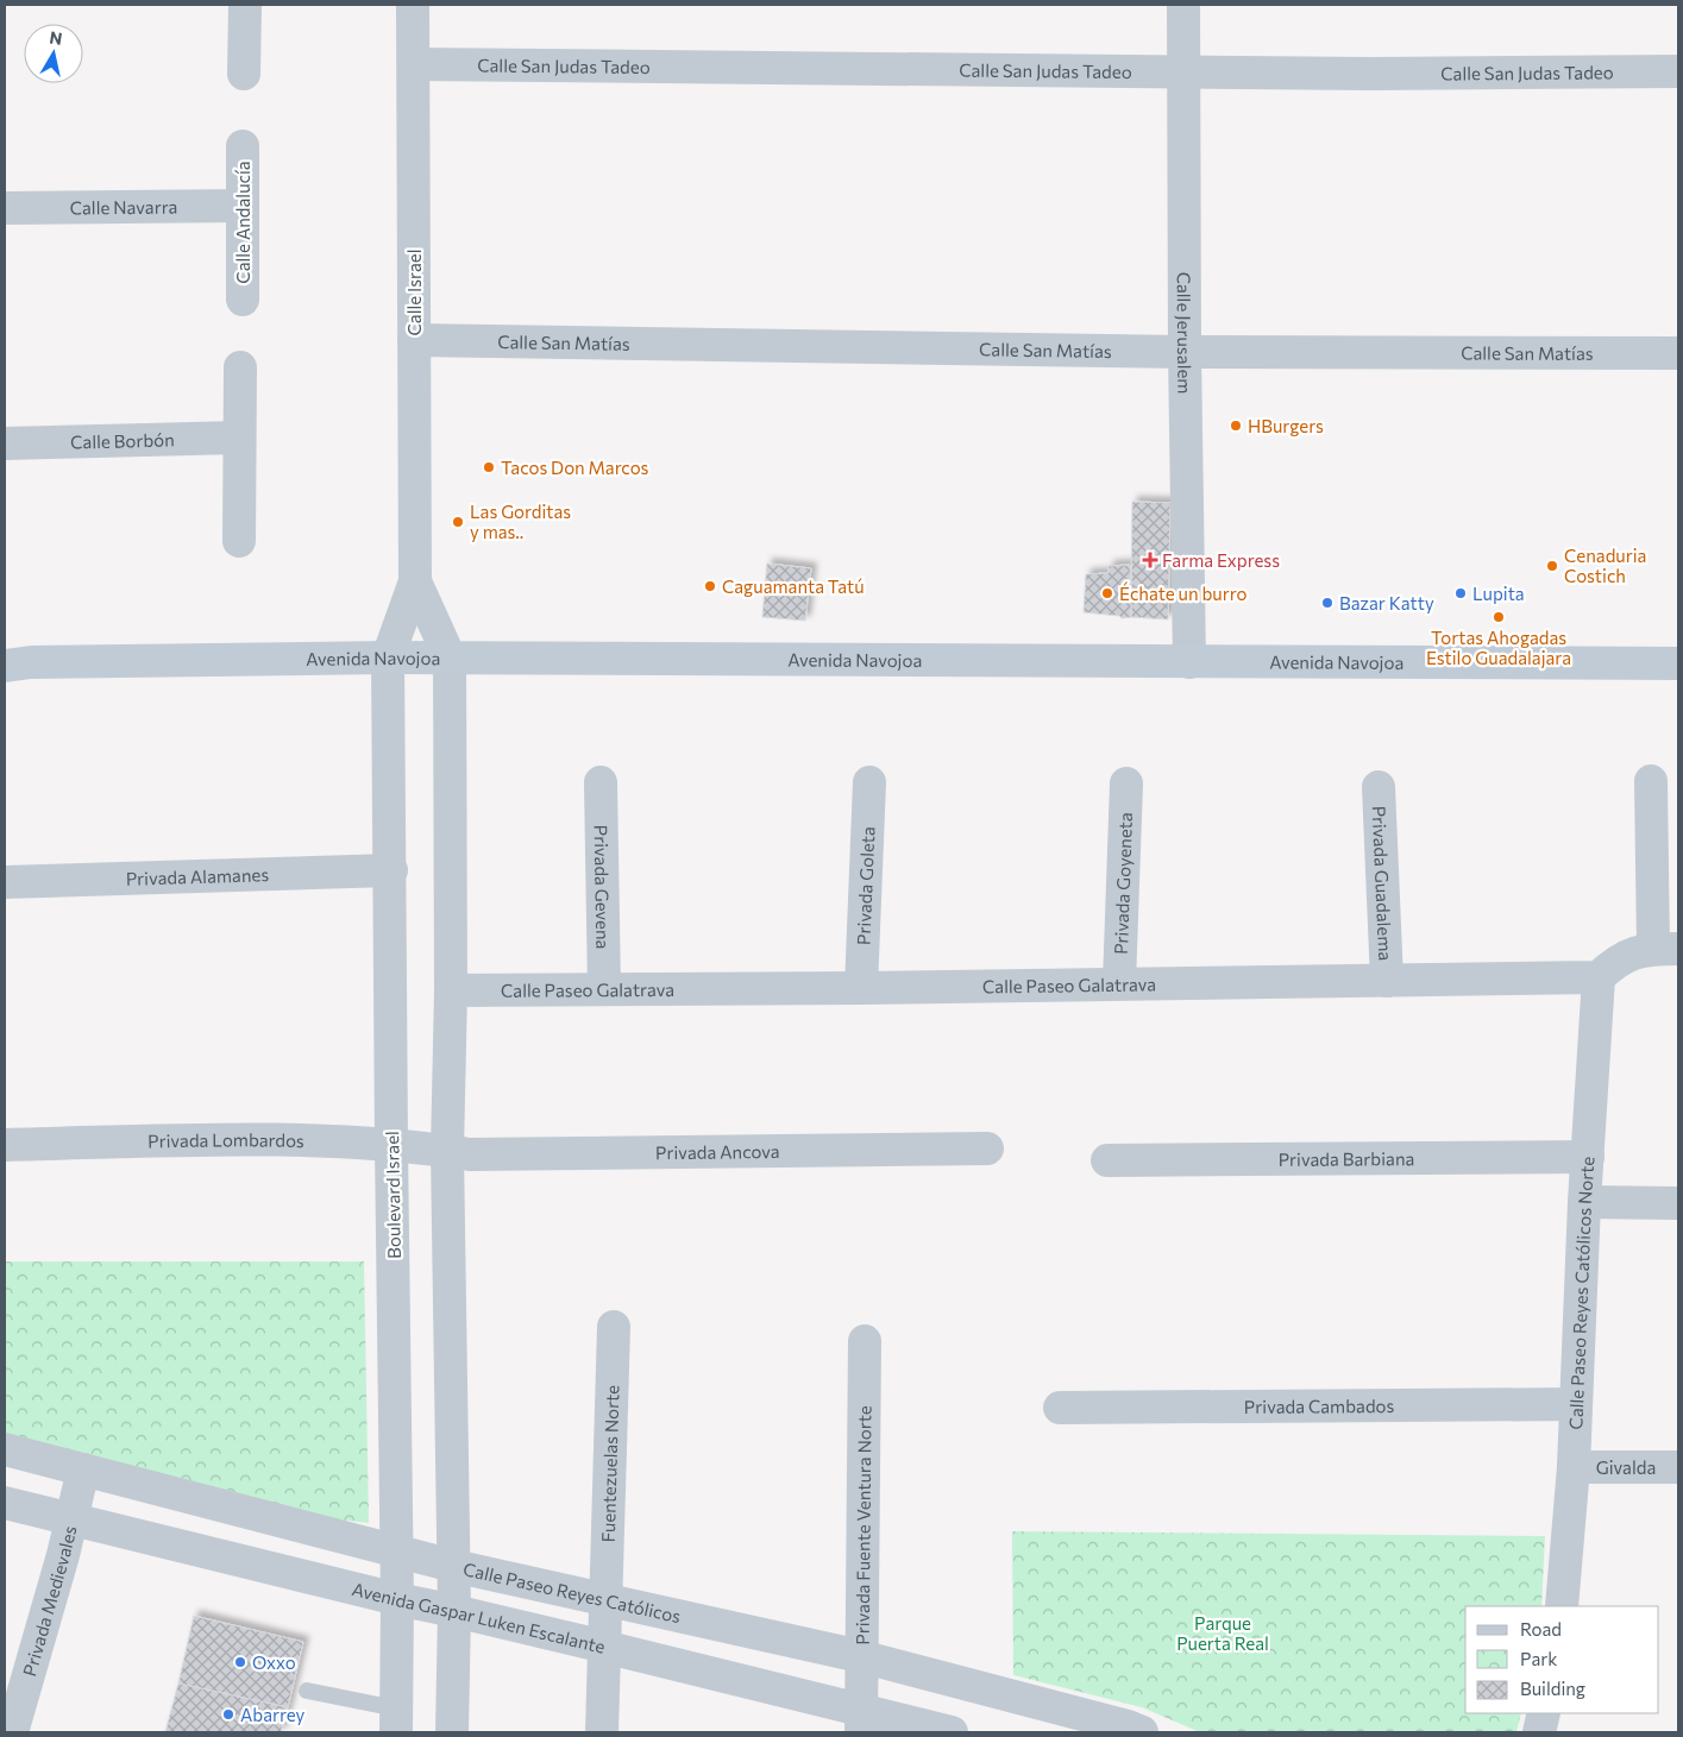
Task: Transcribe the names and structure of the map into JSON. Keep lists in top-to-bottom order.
{
  "streets": {
    "street": [
      "Calle San Judas Tadeo",
      "Calle Navarra",
      "Calle Andalucía",
      "Calle Israel",
      "Calle Jerusalem",
      "Calle San Matías",
      "Calle Borbón",
      "Avenida Navojoa",
      "Privada Alamanes",
      "Privada Goyeneta",
      "Privada Goleta",
      "Privada Guadalema",
      "Privada Gevena",
      "Calle Paseo Galatrava",
      "Privada Lombardos",
      "Privada Ancova",
      "Privada Barbiana",
      "Boulevard Israel",
      "Calle Paseo Reyes Católicos Norte",
      "Privada Cambados",
      "Fuentezuelas Norte",
      "Givalda",
      "Privada Fuente Ventura Norte",
      "Calle Paseo Reyes Católicos",
      "Privada Medievales",
      "Avenida Gaspar Luken Escalante"
    ]
  },
  "crossings": [
    ["Calle San Judas Tadeo", "Calle Israel"],
    ["Calle San Judas Tadeo", "Calle Jerusalem"],
    ["Calle Navarra", "Calle Andalucía"],
    ["Calle Israel", "Calle San Matías"],
    ["Calle Israel", "Avenida Navojoa"],
    ["Calle Israel", "Boulevard Israel"],
    ["Calle Jerusalem", "Calle San Matías"],
    ["Calle Jerusalem", "Avenida Navojoa"],
    ["Avenida Navojoa", "Boulevard Israel"],
    ["Privada Alamanes", "Boulevard Israel"],
    ["Privada Goyeneta", "Calle Paseo Galatrava"],
    ["Privada Goleta", "Calle Paseo Galatrava"],
    ["Privada Guadalema", "Calle Paseo Galatrava"],
    ["Privada Gevena", "Calle Paseo Galatrava"],
    ["Calle Paseo Galatrava", "Calle Paseo Reyes Católicos Norte"],
    ["Privada Lombardos", "Privada Ancova"],
    ["Privada Lombardos", "Boulevard Israel"],
    ["Privada Barbiana", "Calle Paseo Reyes Católicos Norte"],
    ["Boulevard Israel", "Calle Paseo Reyes Católicos"],
    ["Boulevard Israel", "Avenida Gaspar Luken Escalante"],
    ["Calle Paseo Reyes Católicos Norte", "Privada Cambados"],
    ["Calle Paseo Reyes Católicos Norte", "Givalda"],
    ["Fuentezuelas Norte", "Calle Paseo Reyes Católicos"],
    ["Fuentezuelas Norte", "Avenida Gaspar Luken Escalante"],
    ["Privada Fuente Ventura Norte", "Calle Paseo Reyes Católicos"],
    ["Privada Fuente Ventura Norte", "Avenida Gaspar Luken Escalante"],
    ["Calle Paseo Reyes Católicos", "Privada Medievales"],
    ["Privada Medievales", "Avenida Gaspar Luken Escalante"]
  ],
  "parks": ["Parque Puerta Real"],
  "places": {
    "other": [
      "HBurgers",
      "Tacos Don Marcos",
      "Las Gorditas y mas..",
      "Cenaduria Costich",
      "Caguamanta Tatú",
      "Échate un burro",
      "Lupita",
      "Bazar Katty",
      "Tortas Ahogadas Estilo Guadalajara",
      "Oxxo",
      "Abarrey"
    ],
    "health": ["Farma Express"]
  },
  "legend": ["Road", "Park", "Building"],
  "north": "top"
}
